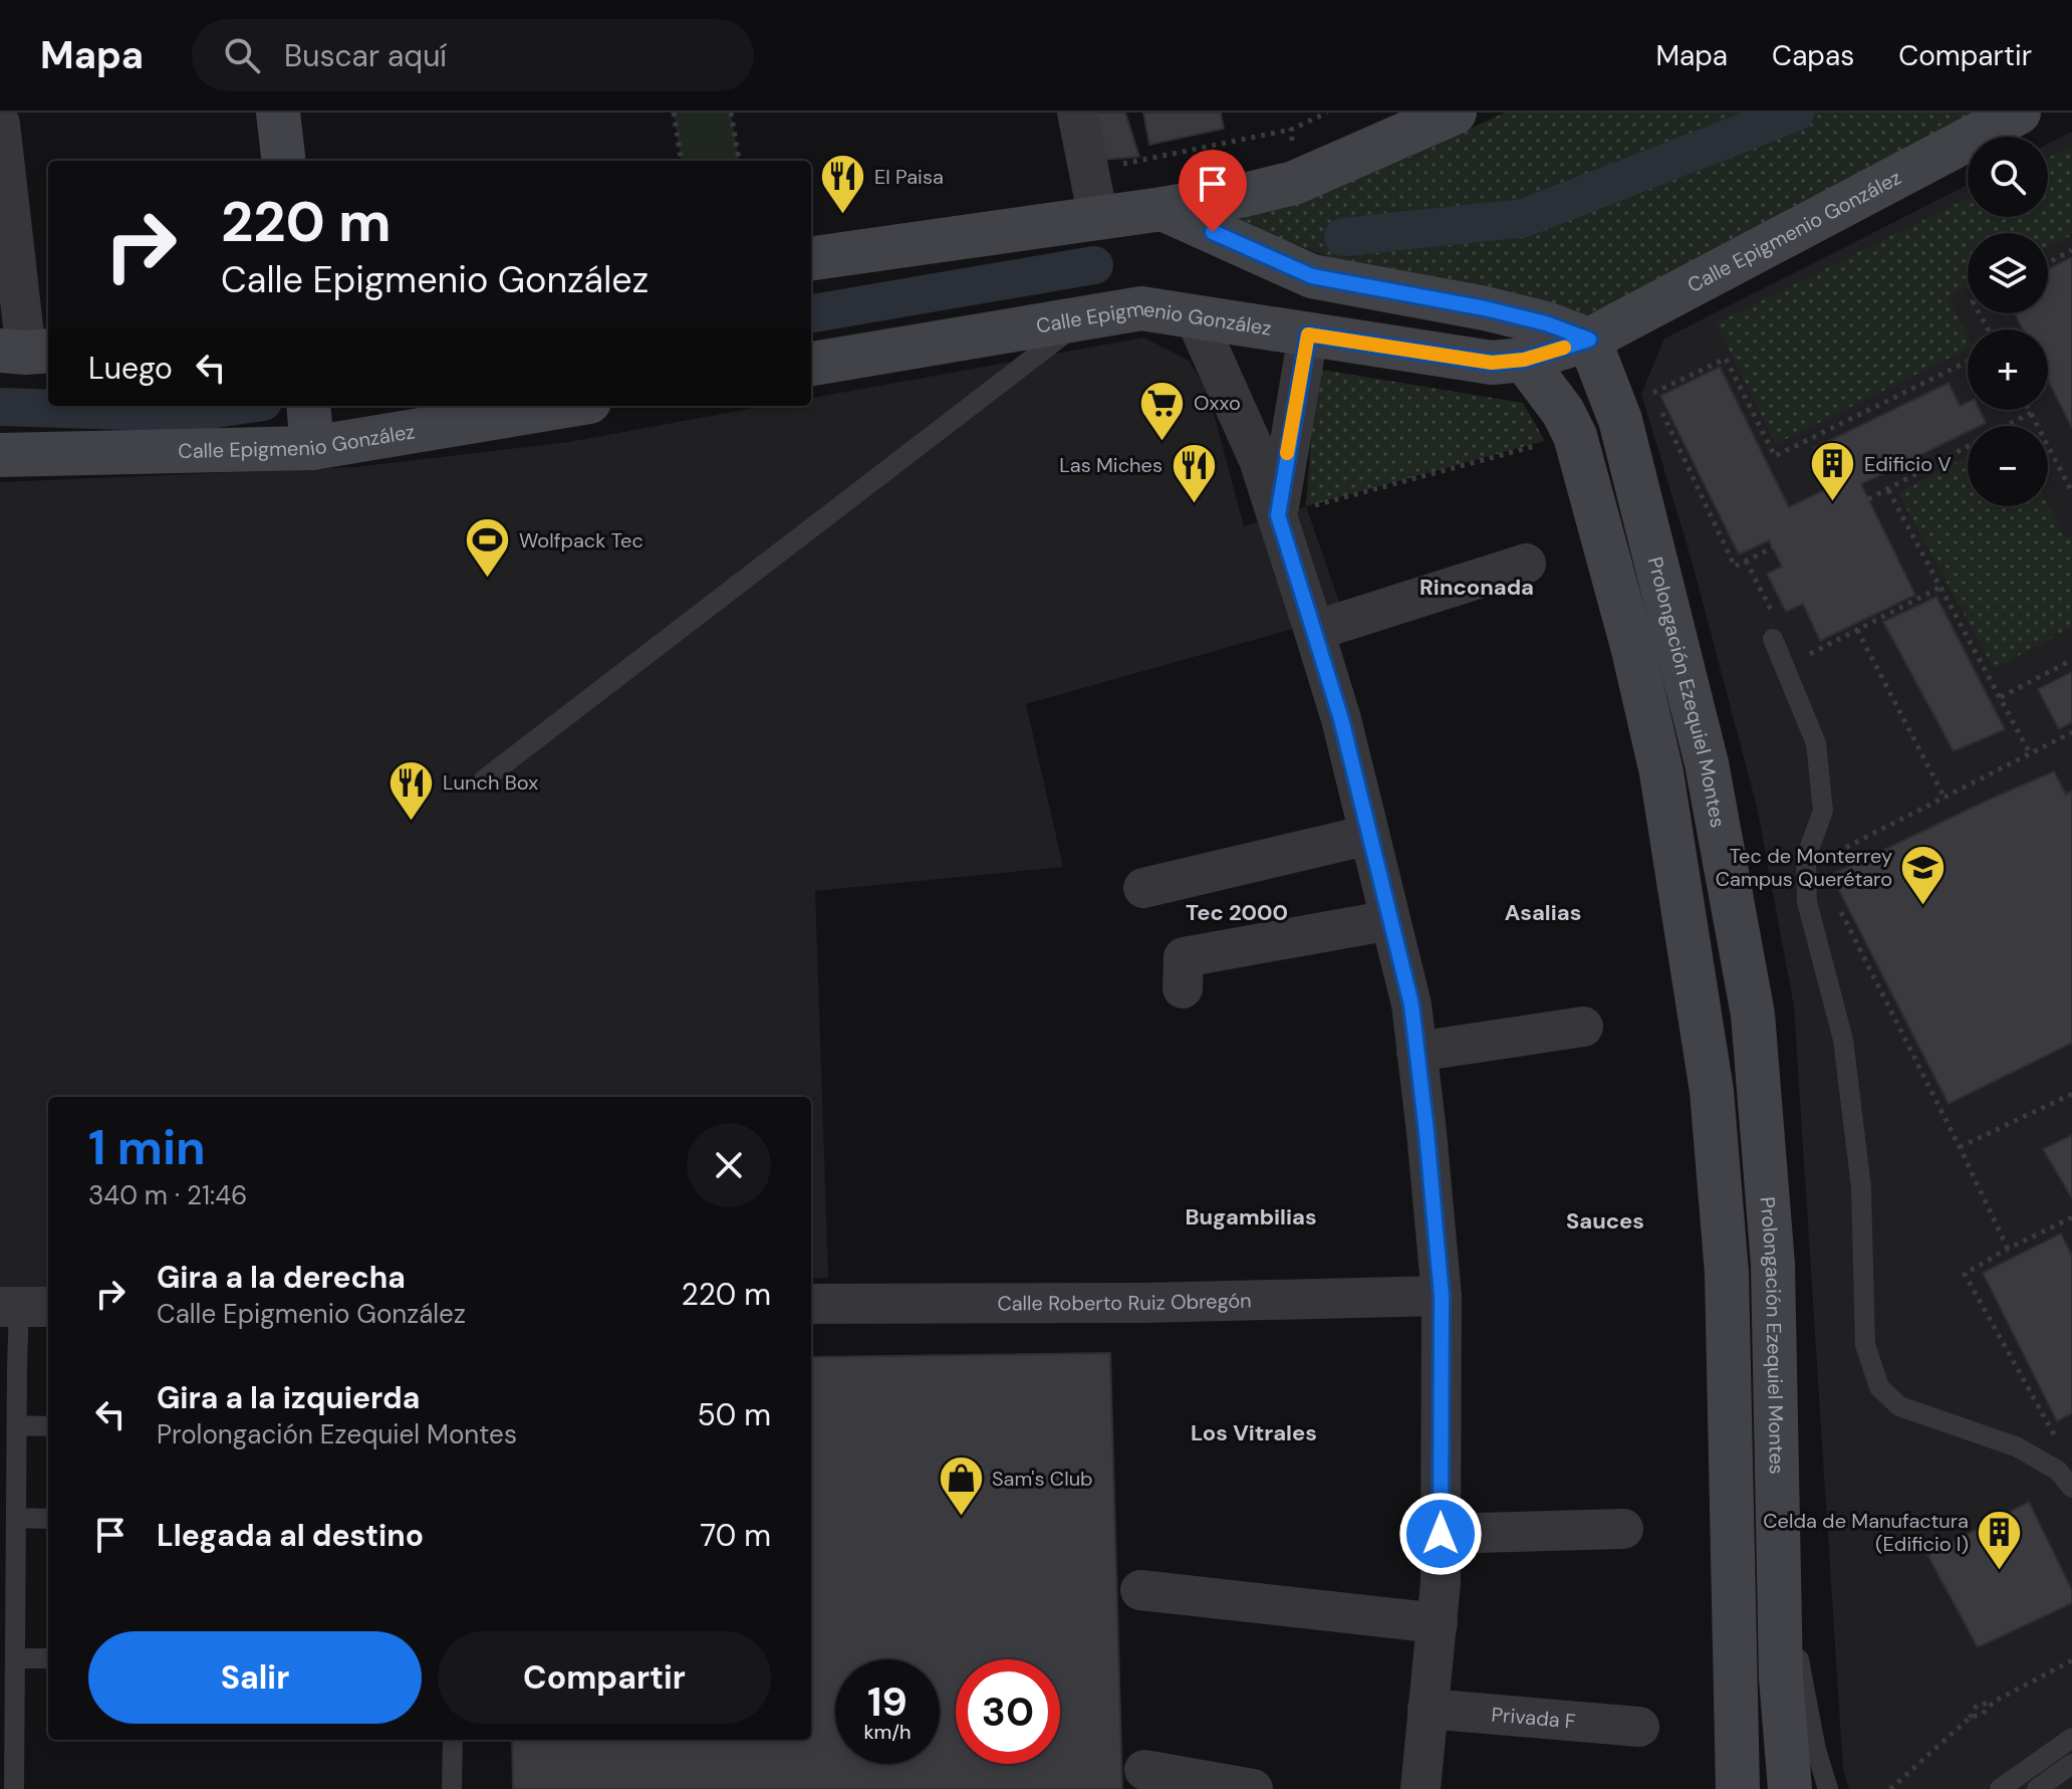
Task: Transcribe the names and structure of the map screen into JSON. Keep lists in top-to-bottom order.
{
  "streets": {
    "main road": ["Calle Epigmenio González", "Prolongación Ezequiel Montes"],
    "street": ["Calle Roberto Ruiz Obregón", "Privada F"]
  },
  "crossings": [
    ["Calle Epigmenio González", "Prolongación Ezequiel Montes"]
  ],
  "districts": [
    "Rinconada",
    "Tec 2000",
    "Asalias",
    "Bugambilias",
    "Sauces",
    "Los Vitrales"
  ],
  "places": {
    "restaurant": ["El Paisa", "Las Miches", "Lunch Box"],
    "supermarket": ["Oxxo"],
    "building": ["Edificio V", "Celda de Manufactura (Edificio I)"],
    "sports": ["Wolfpack Tec"],
    "school or university": ["Tec de Monterrey Campus Querétaro"],
    "shop": ["Sam's Club"]
  },
  "page": {
    "header": "Mapa",
    "search": "Buscar aquí",
    "nav": ["Mapa", "Capas", "Compartir"],
    "map_buttons": ["+", "−"],
    "turn": ["220 m", "Calle Epigmenio González"],
    "then": "Luego",
    "heading": ["1 min", "340 m · 21:46"],
    "list": [
      {
        "name": "Gira a la derecha",
        "note": "Calle Epigmenio González",
        "value": "220 m"
      },
      {
        "name": "Gira a la izquierda",
        "note": "Prolongación Ezequiel Montes",
        "value": "50 m"
      },
      {
        "name": "Llegada al destino",
        "value": "70 m"
      }
    ],
    "buttons": ["Salir", "Compartir"],
    "speed": "19 km/h",
    "limit": "30"
  }
}
